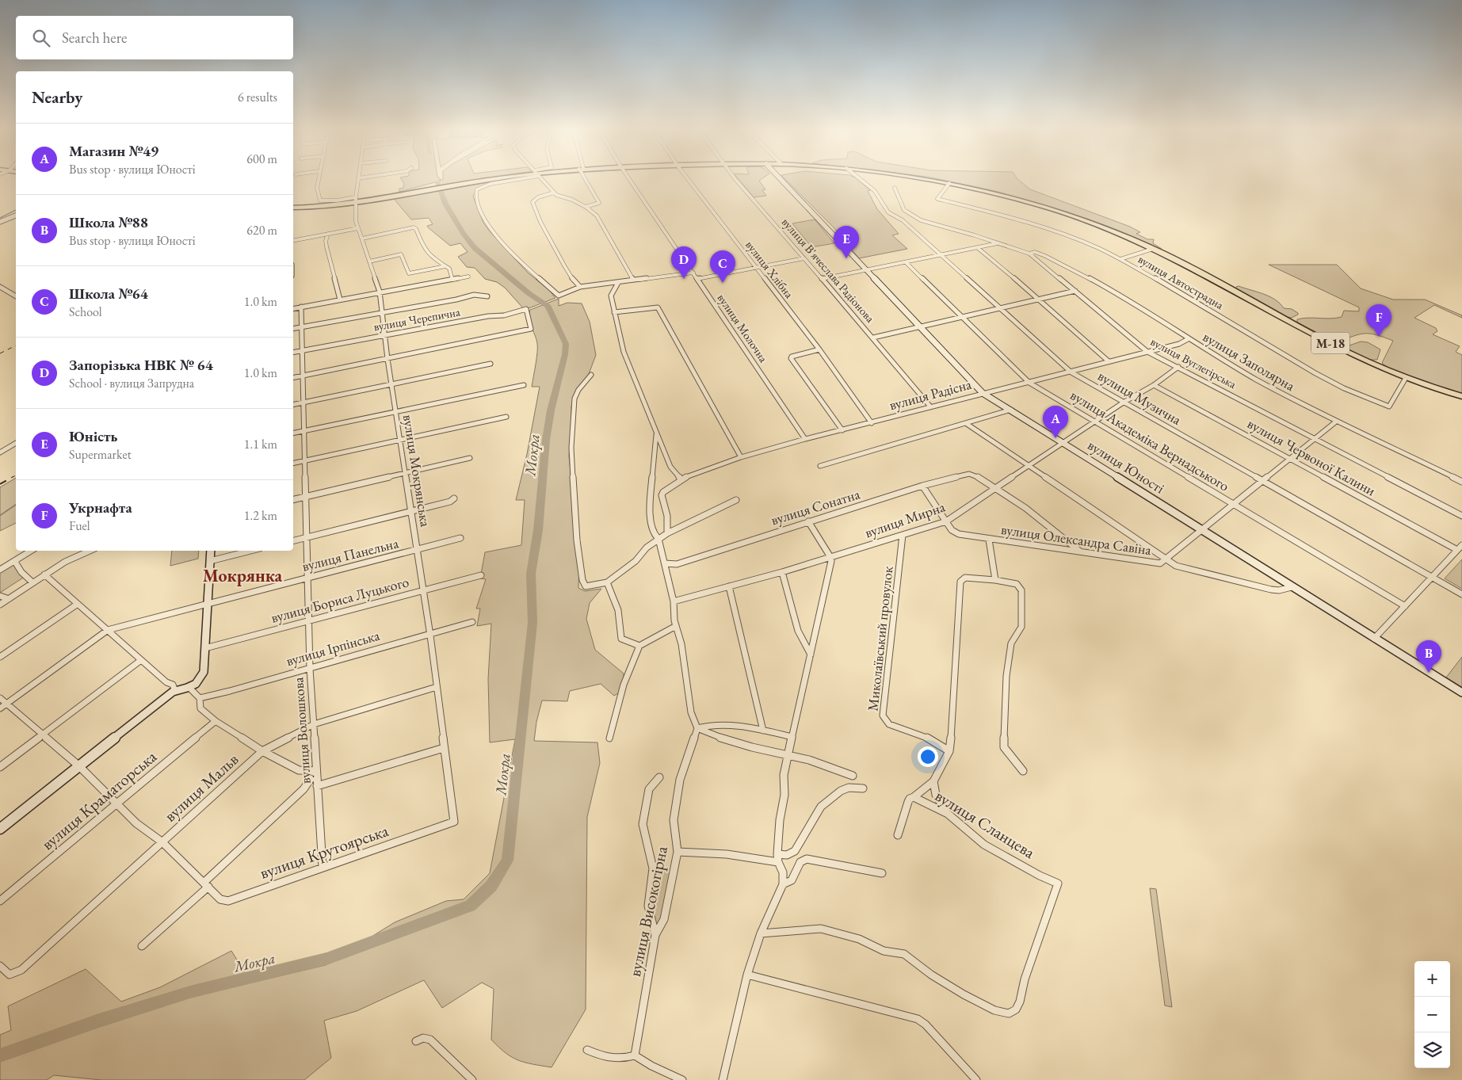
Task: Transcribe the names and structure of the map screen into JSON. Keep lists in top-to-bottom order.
{
  "streets": {
    "highway": ["М-18"],
    "street": [
      "вулиця Хлібна",
      "вулиця В'ячеслава Радіонова",
      "вулиця Автострадна",
      "вулиця Черепична",
      "вулиця Молочна",
      "вулиця Заполярна",
      "вулиця Вуглегірська",
      "вулиця Радісна",
      "вулиця Музична",
      "вулиця Академіка Вернадського",
      "вулиця Червоної Калини",
      "вулиця Юності",
      "вулиця Мокрянська",
      "вулиця Сонатна",
      "вулиця Мирна",
      "вулиця Олександра Савіна",
      "вулиця Панельна",
      "вулиця Бориса Луцького",
      "Миколаївський провулок",
      "вулиця Ірпінська",
      "вулиця Волошкова",
      "вулиця Мальв",
      "вулиця Краматорська",
      "вулиця Сланцева",
      "вулиця Крутоярська",
      "вулиця Високогірна"
    ]
  },
  "crossings": [
    ["вулиця Хлібна", "вулиця Радісна"],
    ["вулиця В'ячеслава Радіонова", "вулиця Радісна"],
    ["вулиця Автострадна", "М-18"],
    ["вулиця Черепична", "вулиця Мокрянська"],
    ["вулиця Черепична", "вулиця Волошкова"],
    ["вулиця Молочна", "вулиця Радісна"],
    ["М-18", "вулиця Мокрянська"],
    ["вулиця Заполярна", "вулиця Вуглегірська"],
    ["вулиця Заполярна", "вулиця Радісна"],
    ["вулиця Вуглегірська", "вулиця Радісна"],
    ["вулиця Вуглегірська", "вулиця Мирна"],
    ["вулиця Радісна", "вулиця Музична"],
    ["вулиця Радісна", "вулиця Академіка Вернадського"],
    ["вулиця Радісна", "вулиця Юності"],
    ["вулиця Музична", "вулиця Мирна"],
    ["вулиця Академіка Вернадського", "вулиця Мирна"],
    ["вулиця Червоної Калини", "вулиця Мирна"],
    ["вулиця Юності", "вулиця Мирна"],
    ["вулиця Юності", "вулиця Олександра Савіна"],
    ["вулиця Мокрянська", "вулиця Панельна"],
    ["вулиця Мокрянська", "вулиця Бориса Луцького"],
    ["вулиця Мокрянська", "вулиця Ірпінська"],
    ["вулиця Мокрянська", "вулиця Мальв"],
    ["вулиця Мокрянська", "вулиця Крутоярська"],
    ["вулиця Сонатна", "вулиця Мирна"],
    ["вулиця Сонатна", "вулиця Олександра Савіна"],
    ["вулиця Мирна", "вулиця Олександра Савіна"],
    ["вулиця Мирна", "Миколаївський провулок"],
    ["вулиця Панельна", "вулиця Волошкова"],
    ["вулиця Бориса Луцького", "вулиця Волошкова"],
    ["вулиця Ірпінська", "вулиця Волошкова"],
    ["вулиця Волошкова", "вулиця Мальв"],
    ["вулиця Волошкова", "вулиця Крутоярська"],
    ["вулиця Мальв", "вулиця Крутоярська"],
    ["вулиця Краматорська", "вулиця Крутоярська"]
  ],
  "districts": ["Мокрянка"],
  "water": ["Мокра"],
  "page": {
    "search": "Search here",
    "heading": ["Nearby", "6 results"],
    "list": [
      {
        "mark": "A",
        "name": "Магазин №49",
        "note": "Bus stop · вулиця Юності",
        "value": "600 m"
      },
      {
        "mark": "B",
        "name": "Школа №88",
        "note": "Bus stop · вулиця Юності",
        "value": "620 m"
      },
      {
        "mark": "C",
        "name": "Школа №64",
        "note": "School",
        "value": "1.0 km"
      },
      {
        "mark": "D",
        "name": "Запорізька НВК № 64",
        "note": "School · вулиця Запрудна",
        "value": "1.0 km"
      },
      {
        "mark": "E",
        "name": "Юність",
        "note": "Supermarket",
        "value": "1.1 km"
      },
      {
        "mark": "F",
        "name": "Укрнафта",
        "note": "Fuel",
        "value": "1.2 km"
      }
    ],
    "pins": [
      "E",
      "D",
      "C",
      "F",
      "A",
      "B"
    ],
    "map_buttons": ["+", "−"]
  }
}
